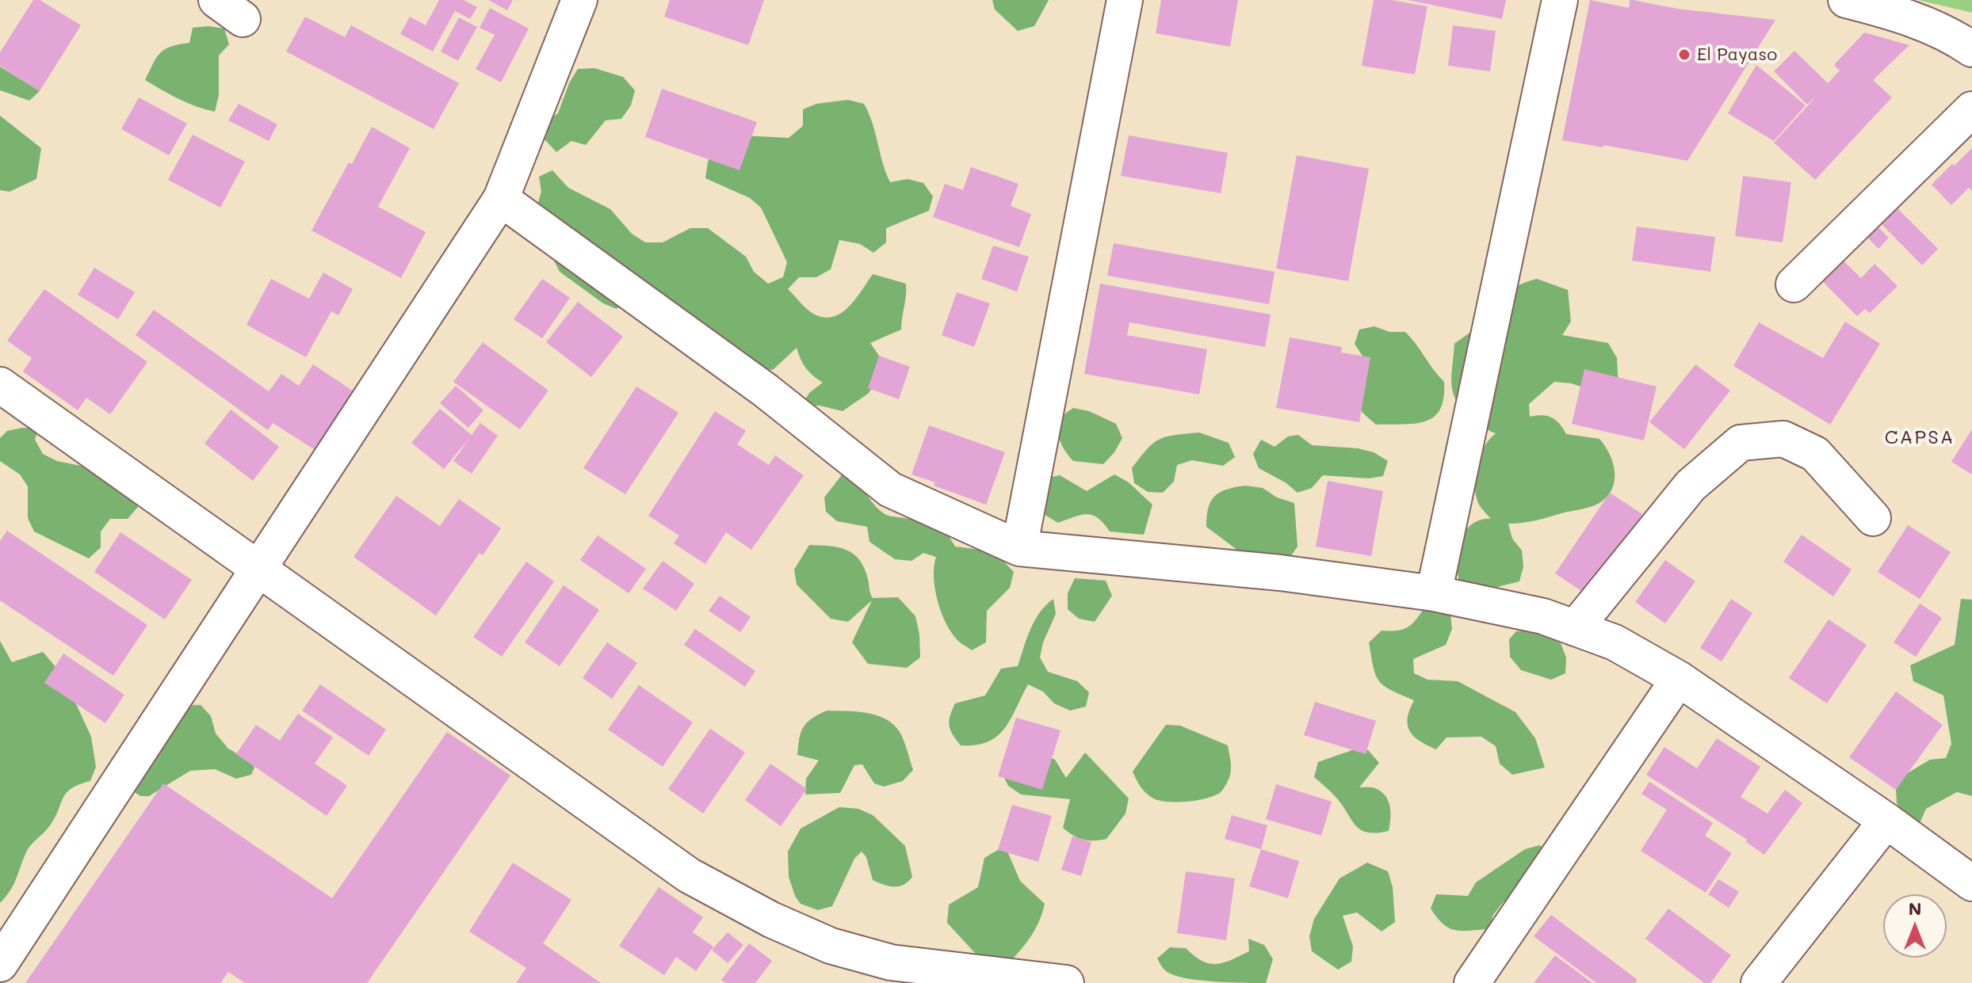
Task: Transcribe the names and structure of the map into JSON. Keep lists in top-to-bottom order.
{
  "districts": ["CAPSA"],
  "places": ["El Payaso"],
  "north": "top"
}
